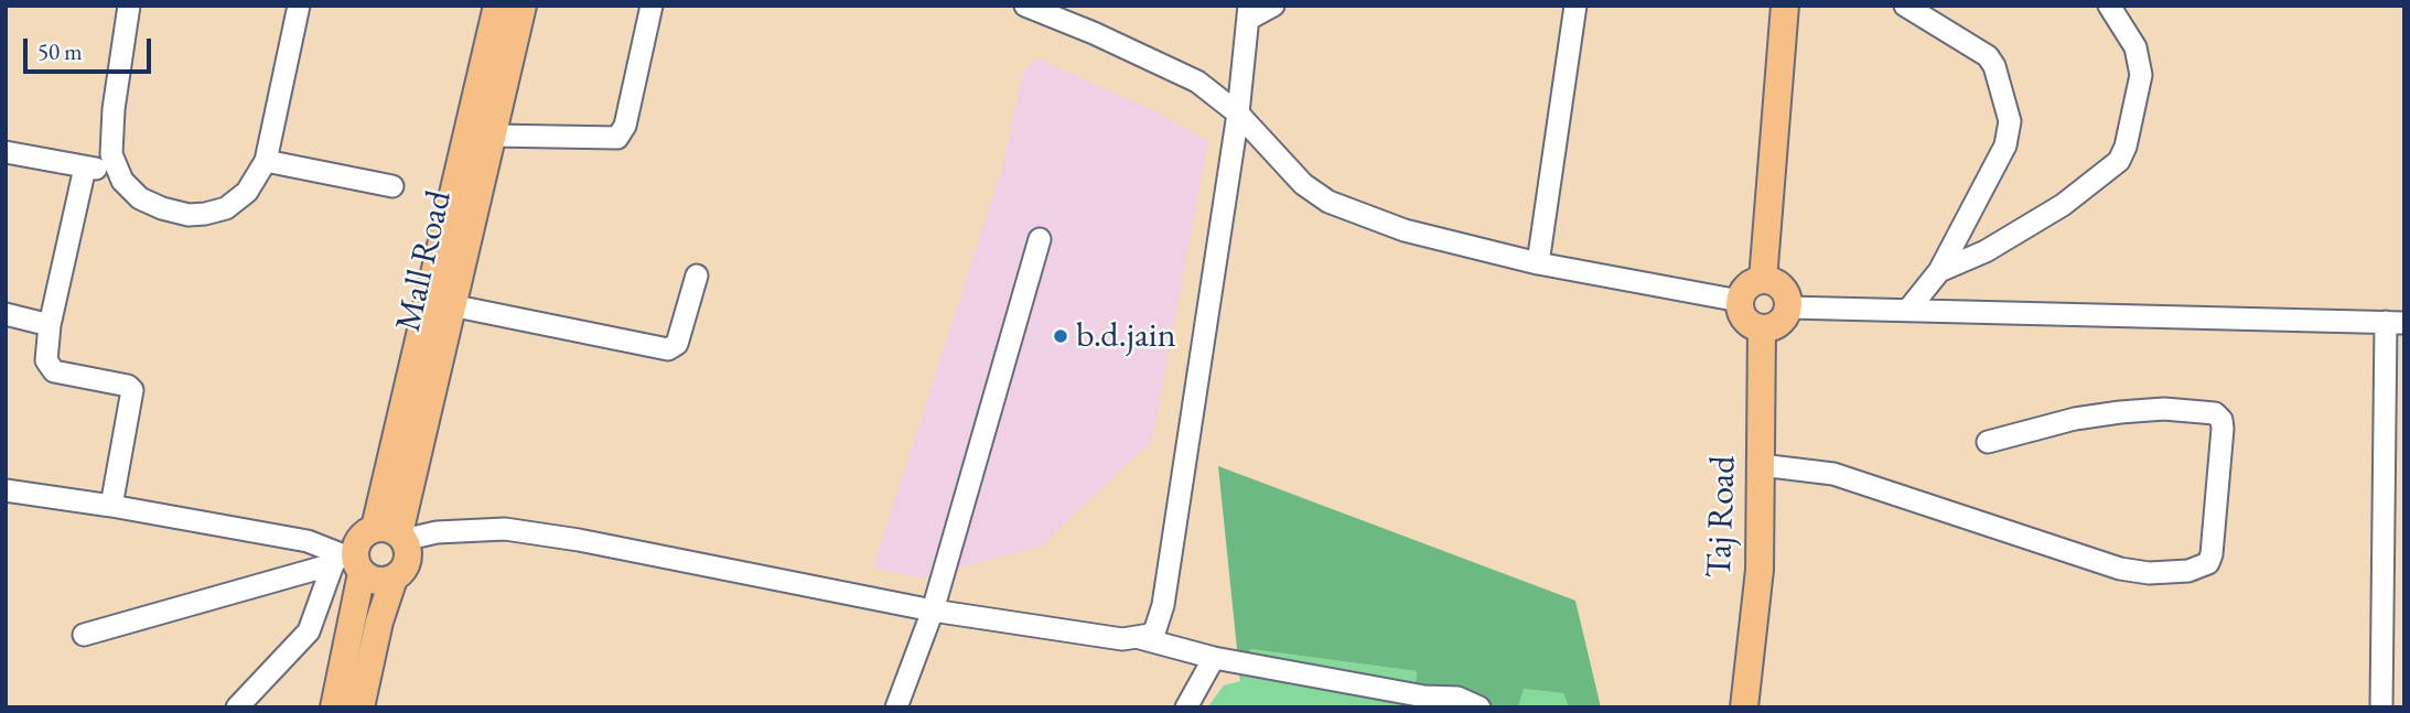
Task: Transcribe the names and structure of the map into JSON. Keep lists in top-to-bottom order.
{
  "streets": {
    "main road": ["Mall Road", "Taj Road"]
  },
  "places": ["b.d.jain"],
  "scale_bar": "50 m"
}
